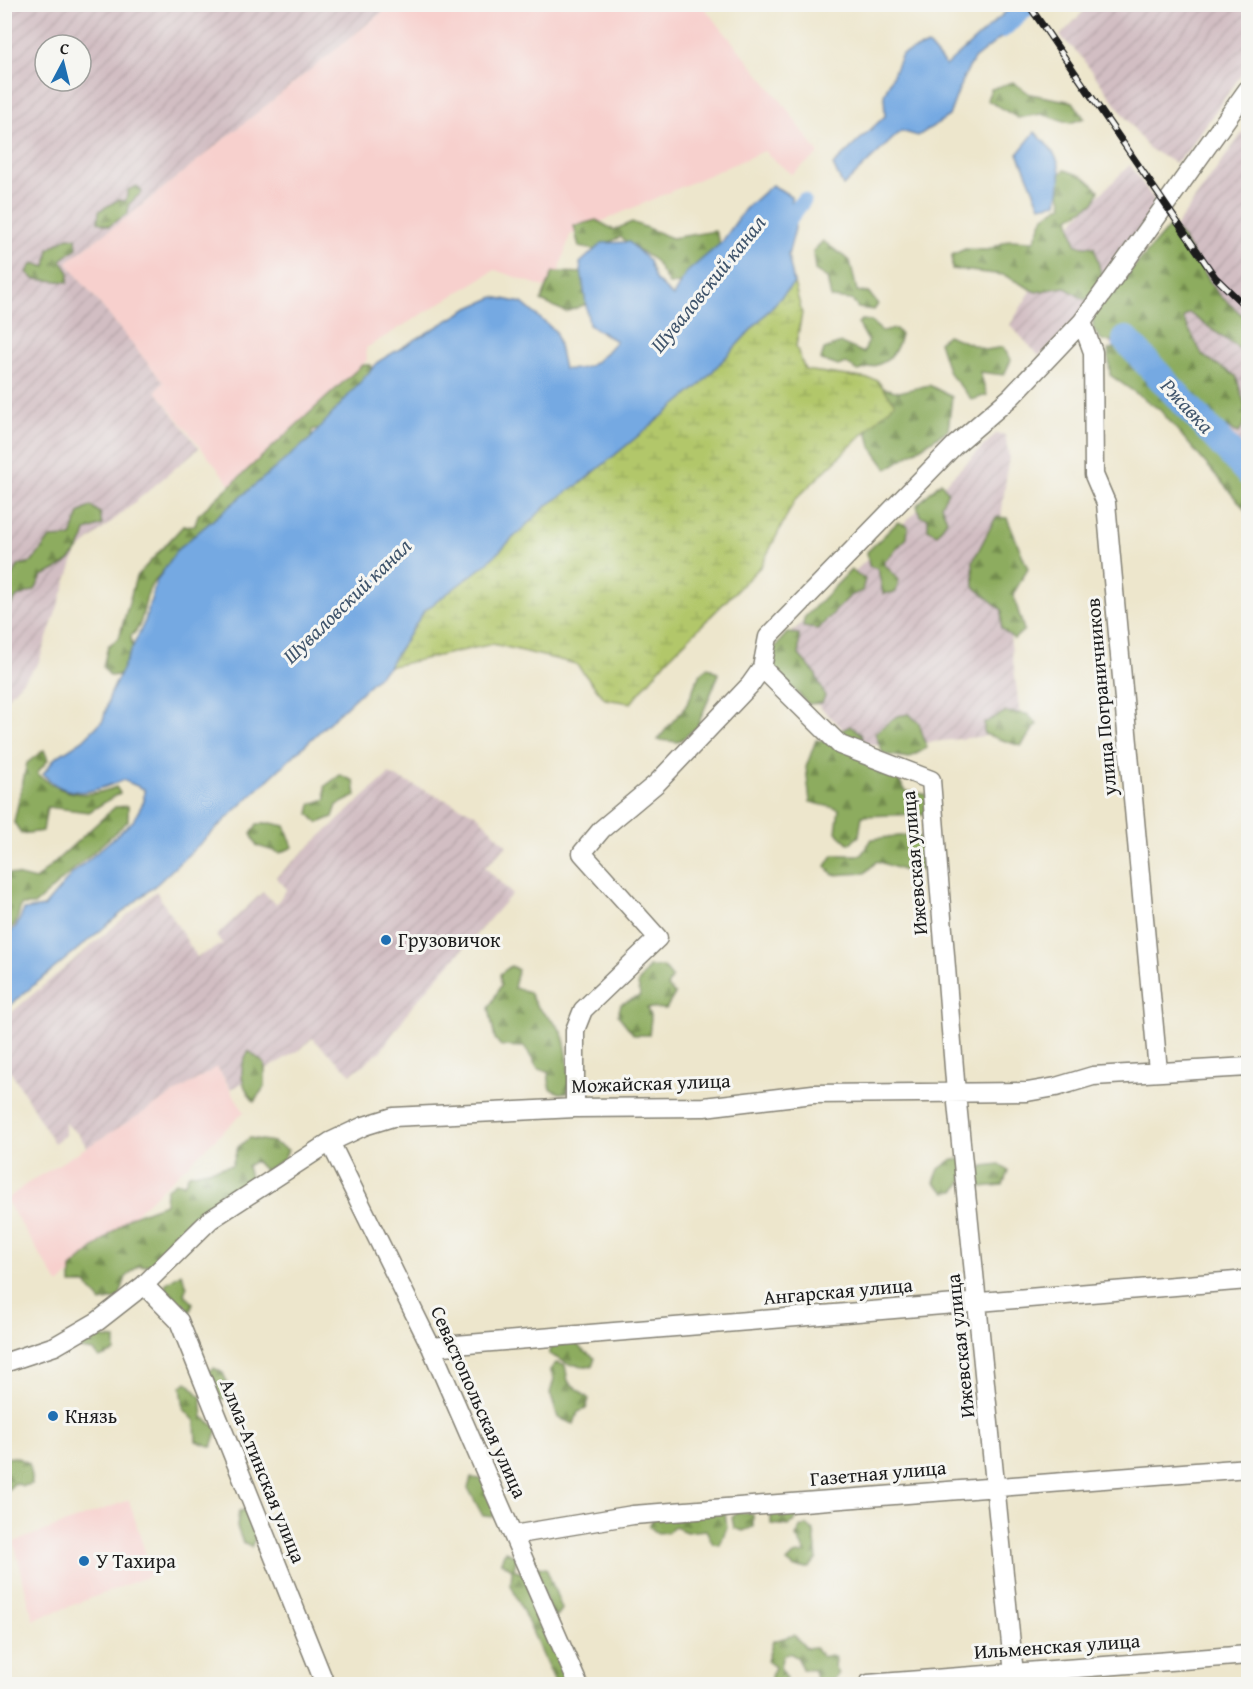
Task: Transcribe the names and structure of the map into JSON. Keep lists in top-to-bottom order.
{
  "streets": {
    "street": [
      "улица Пограничников",
      "Ижевская улица",
      "Можайская улица",
      "Ангарская улица",
      "Севастопольская улица",
      "Алма-Атинская улица",
      "Газетная улица",
      "Ильменская улица"
    ]
  },
  "crossings": [
    ["улица Пограничников", "Можайская улица"],
    ["Ижевская улица", "Можайская улица"],
    ["Ижевская улица", "Ангарская улица"],
    ["Ижевская улица", "Газетная улица"],
    ["Ижевская улица", "Ильменская улица"],
    ["Можайская улица", "Севастопольская улица"],
    ["Можайская улица", "Алма-Атинская улица"],
    ["Ангарская улица", "Севастопольская улица"],
    ["Севастопольская улица", "Газетная улица"]
  ],
  "water": ["Шуваловский канал", "Ржавка"],
  "places": ["Грузовичок", "Князь", "У Тахира"],
  "north": "top"
}
